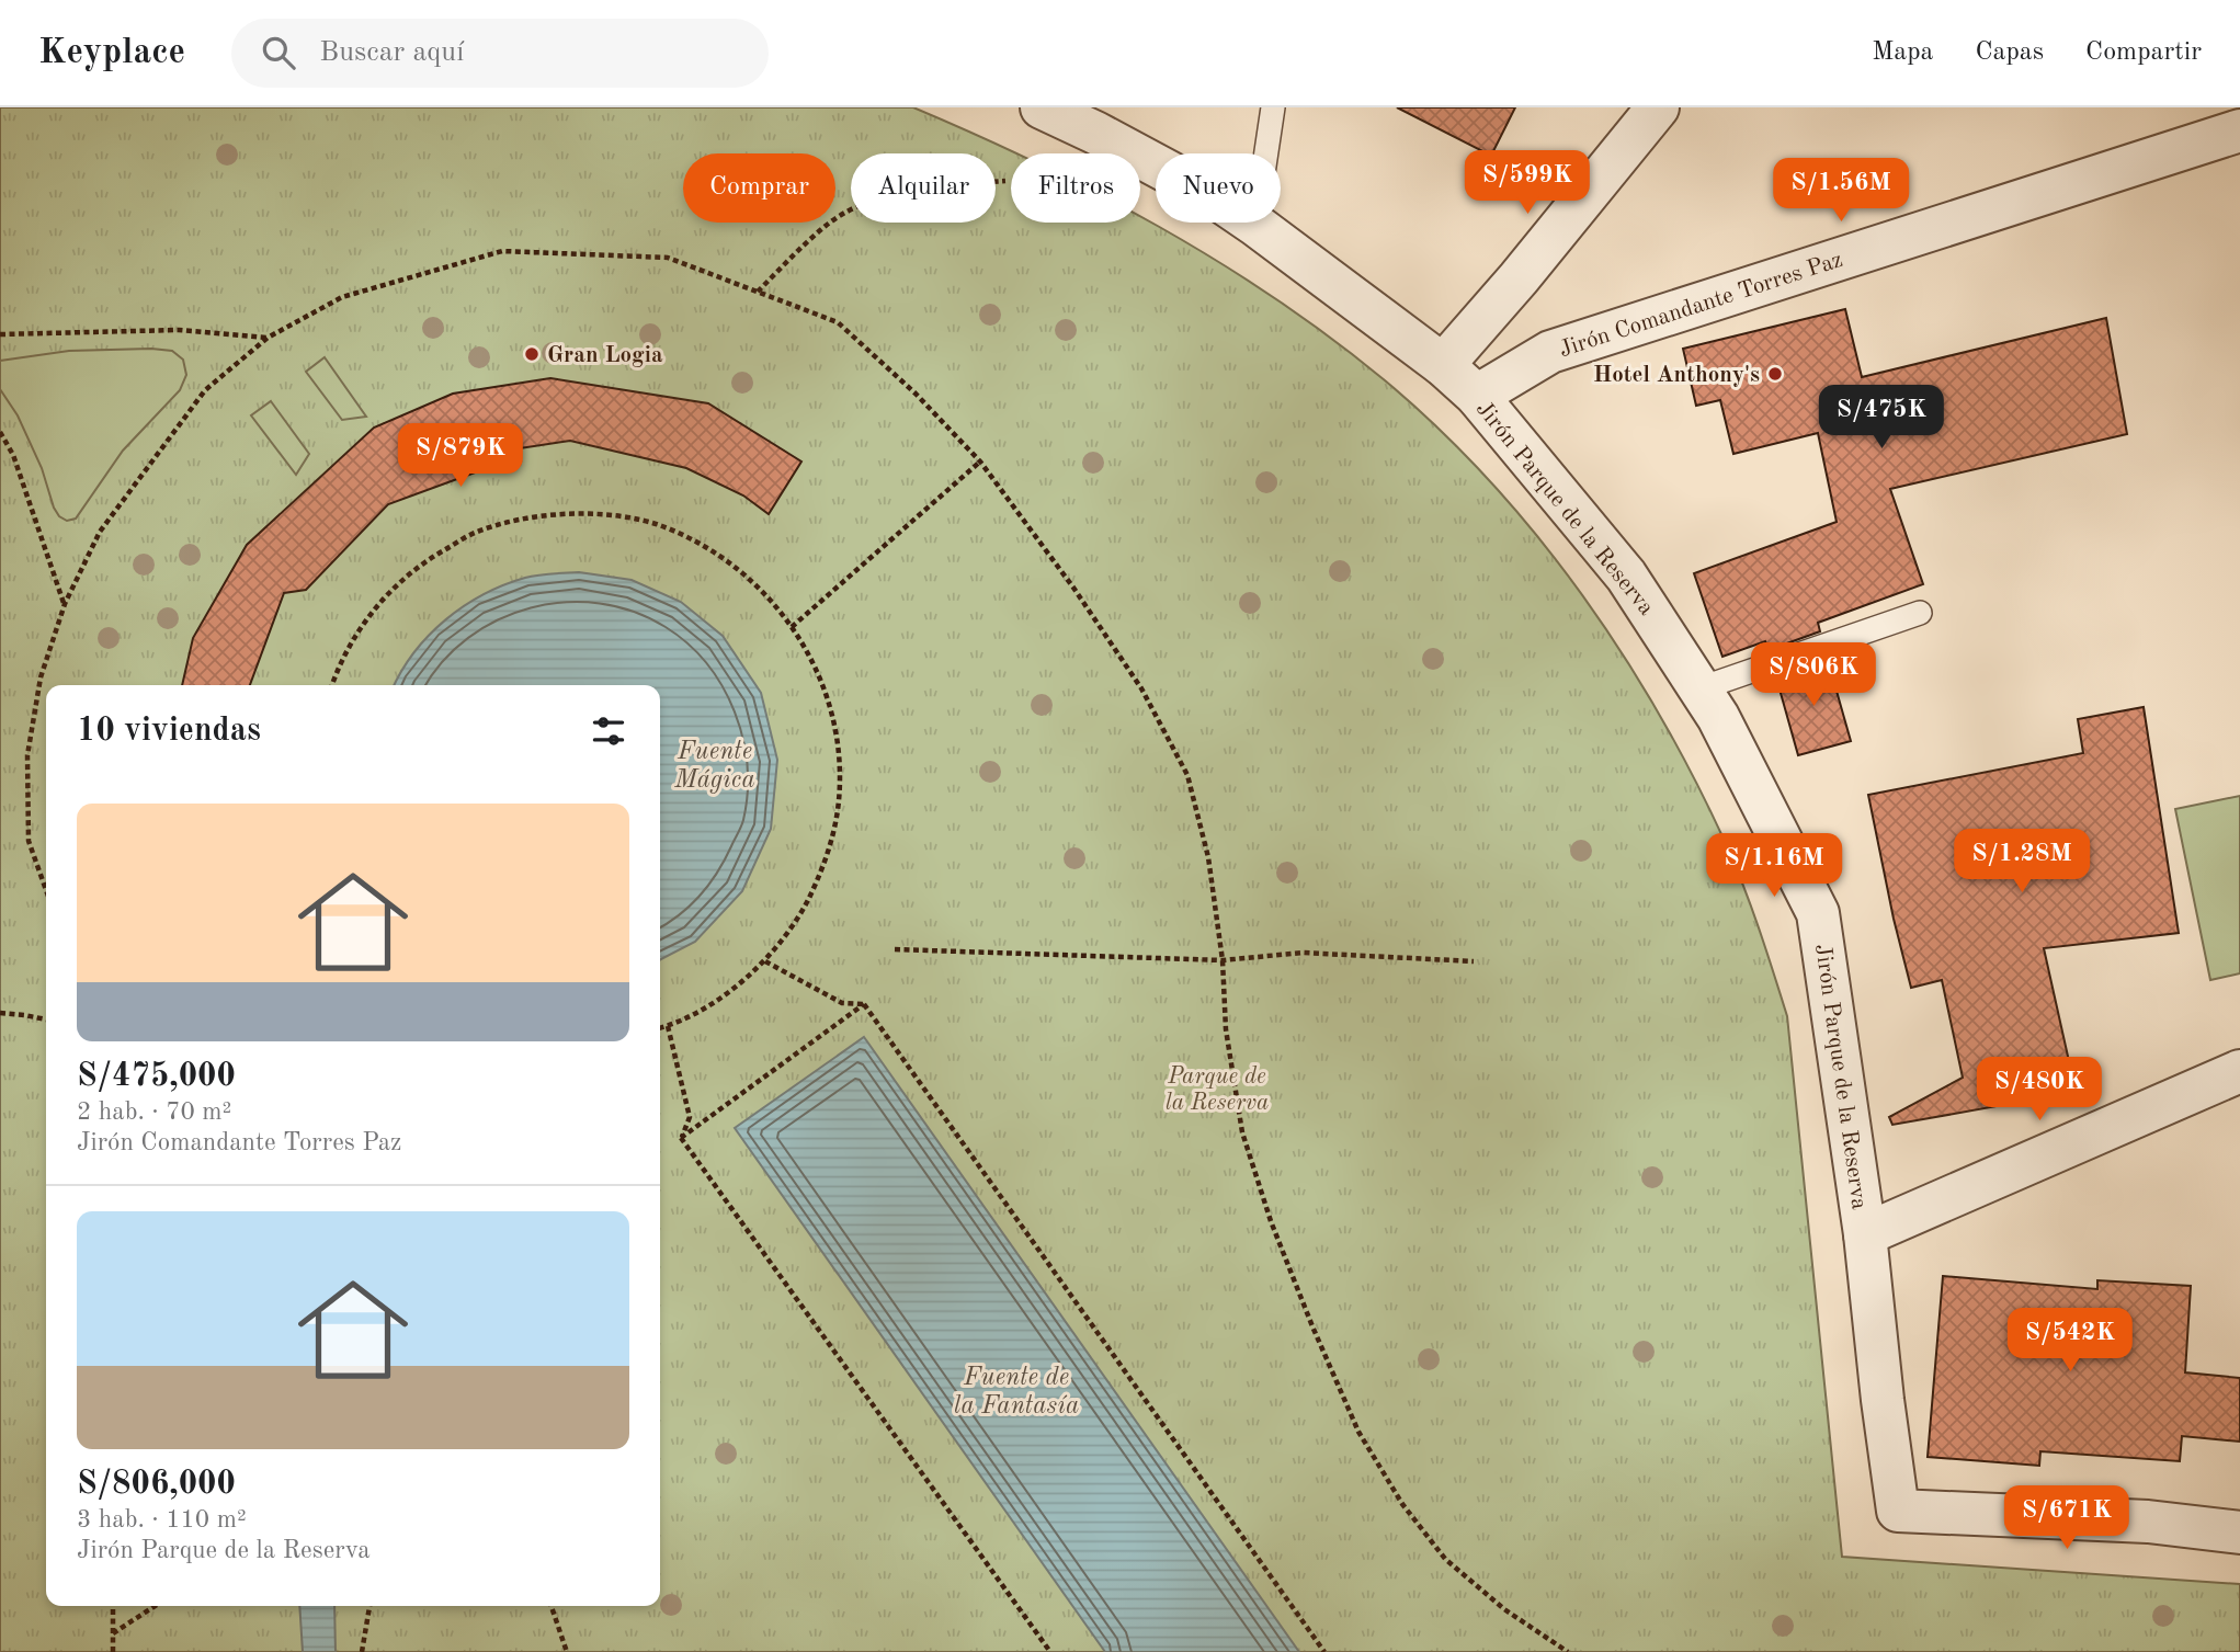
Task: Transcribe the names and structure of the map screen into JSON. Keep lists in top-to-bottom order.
{
  "streets": {
    "street": ["Jirón Comandante Torres Paz", "Jirón Parque de la Reserva"]
  },
  "crossings": [
    ["Jirón Comandante Torres Paz", "Jirón Parque de la Reserva"]
  ],
  "water": ["Fuente Mágica", "Fuente de la Fantasía"],
  "parks": ["Parque de la Reserva"],
  "places": ["Gran Logia", "Hotel Anthony's"],
  "page": {
    "header": "Keyplace",
    "search": "Buscar aquí",
    "nav": ["Mapa", "Capas", "Compartir"],
    "price": [
      "S/599K",
      "S/1.56M",
      "S/475K",
      "S/879K",
      "S/806K",
      "S/1.28M",
      "S/1.16M",
      "S/480K",
      "S/542K",
      "S/671K"
    ],
    "chip": [
      "Comprar",
      "Alquilar",
      "Filtros",
      "Nuevo"
    ],
    "heading": "10 viviendas",
    "list": [
      {
        "name": "S/475,000",
        "note": "2 hab. · 70 m² · Jirón Comandante Torres Paz"
      },
      {
        "name": "S/806,000",
        "note": "3 hab. · 110 m² · Jirón Parque de la Reserva"
      }
    ]
  }
}
